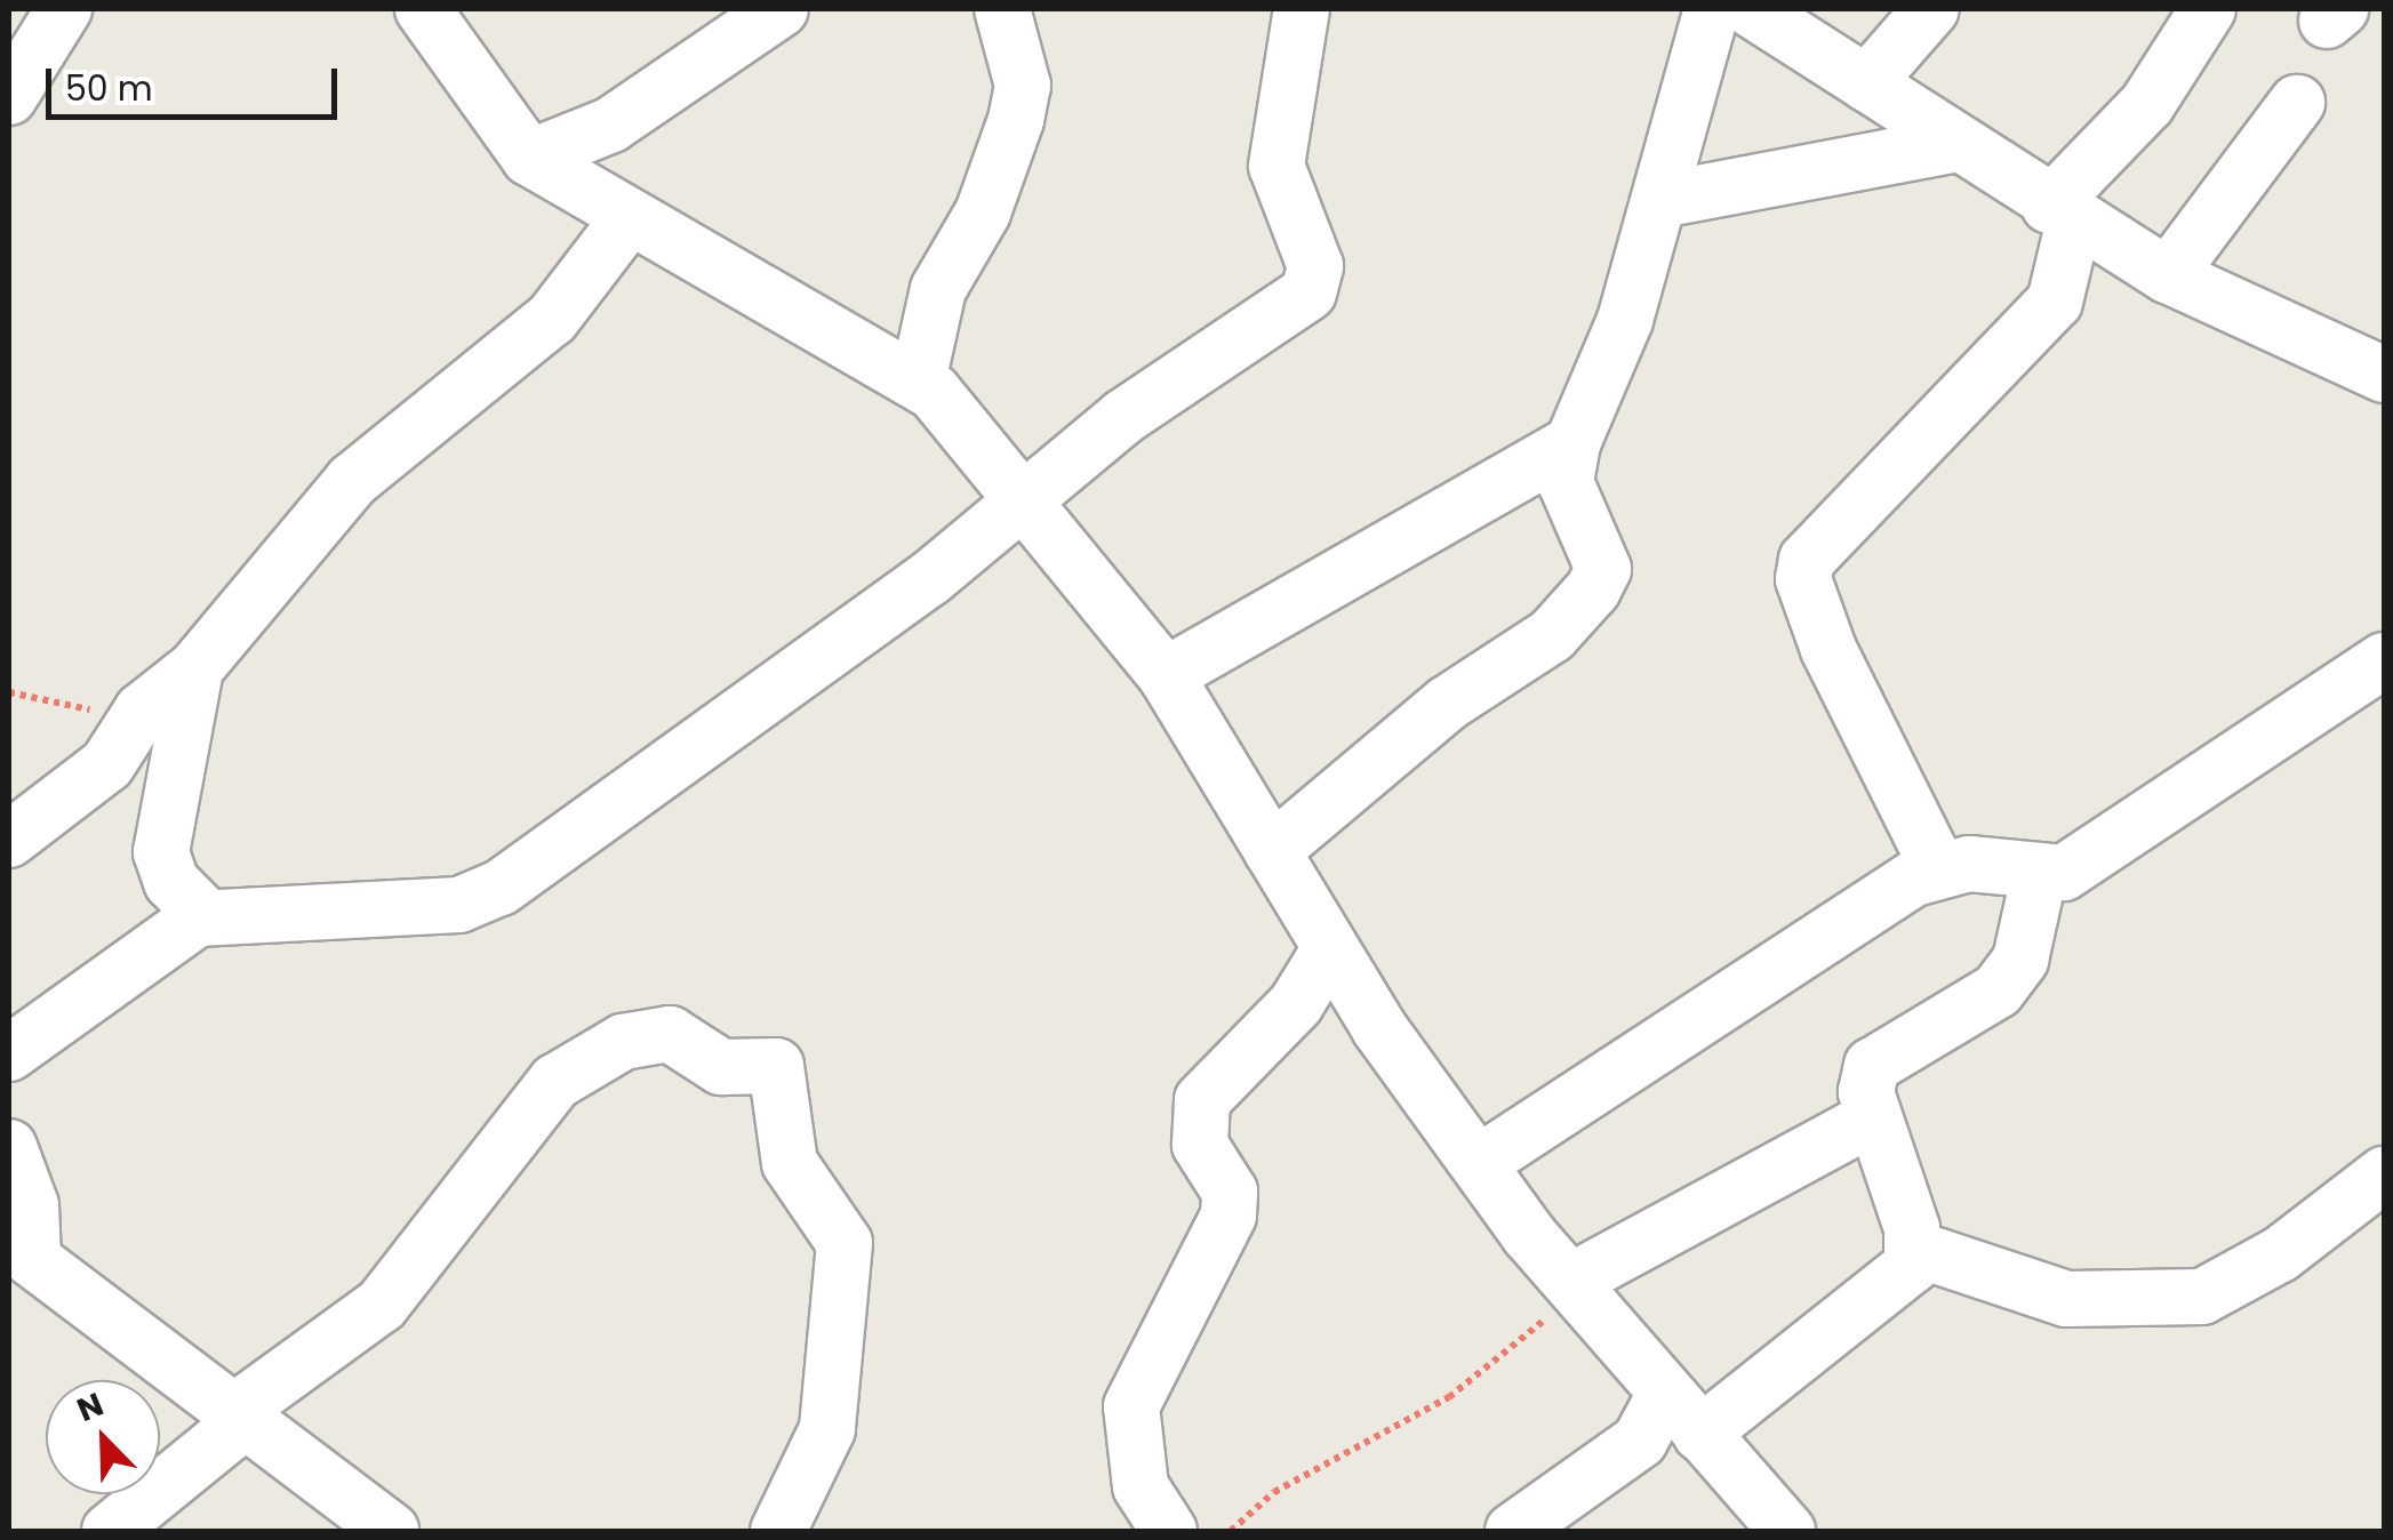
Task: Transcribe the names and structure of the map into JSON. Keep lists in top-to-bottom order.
{
  "scale_bar": "50 m",
  "north": "top left"
}
